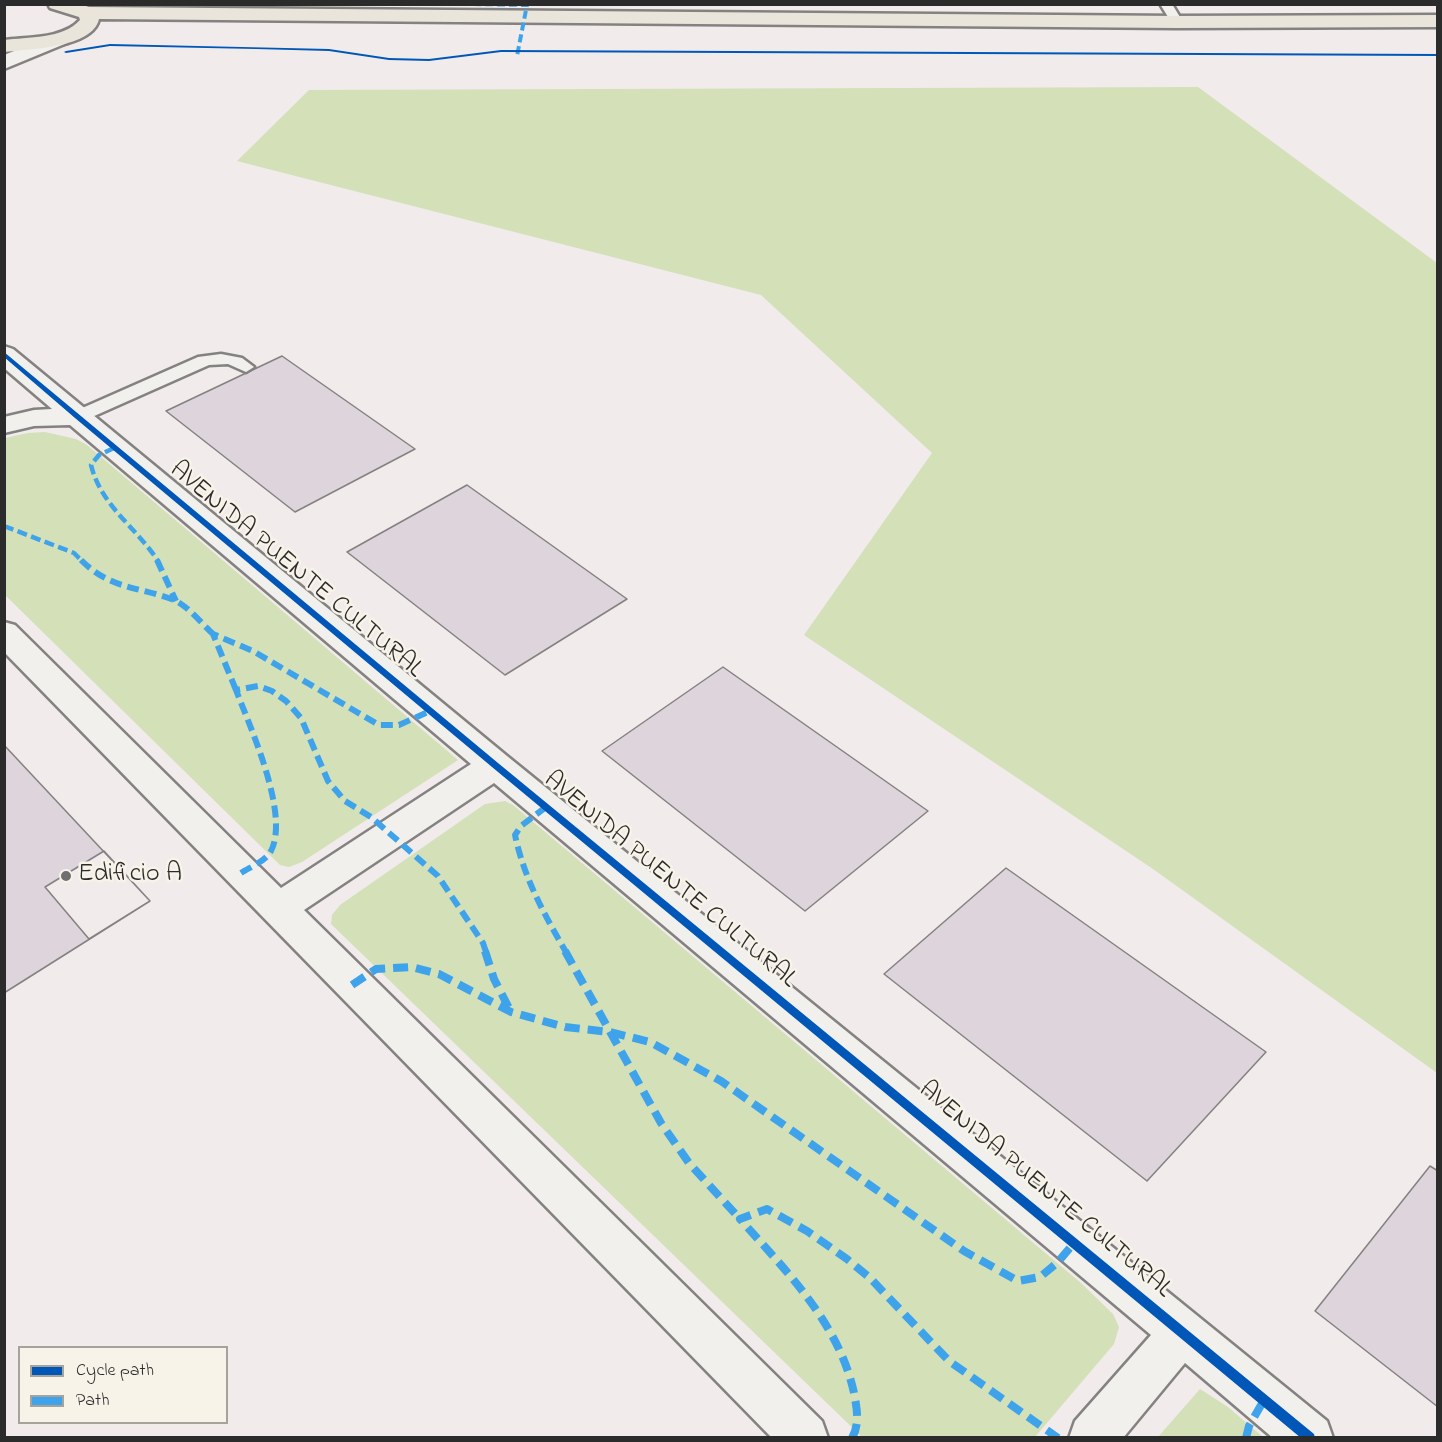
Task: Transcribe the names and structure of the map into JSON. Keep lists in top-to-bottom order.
{
  "streets": {
    "street": ["AVENIDA PUENTE CULTURAL"]
  },
  "places": ["Edificio A"],
  "legend": ["Cycle path", "Path"]
}
